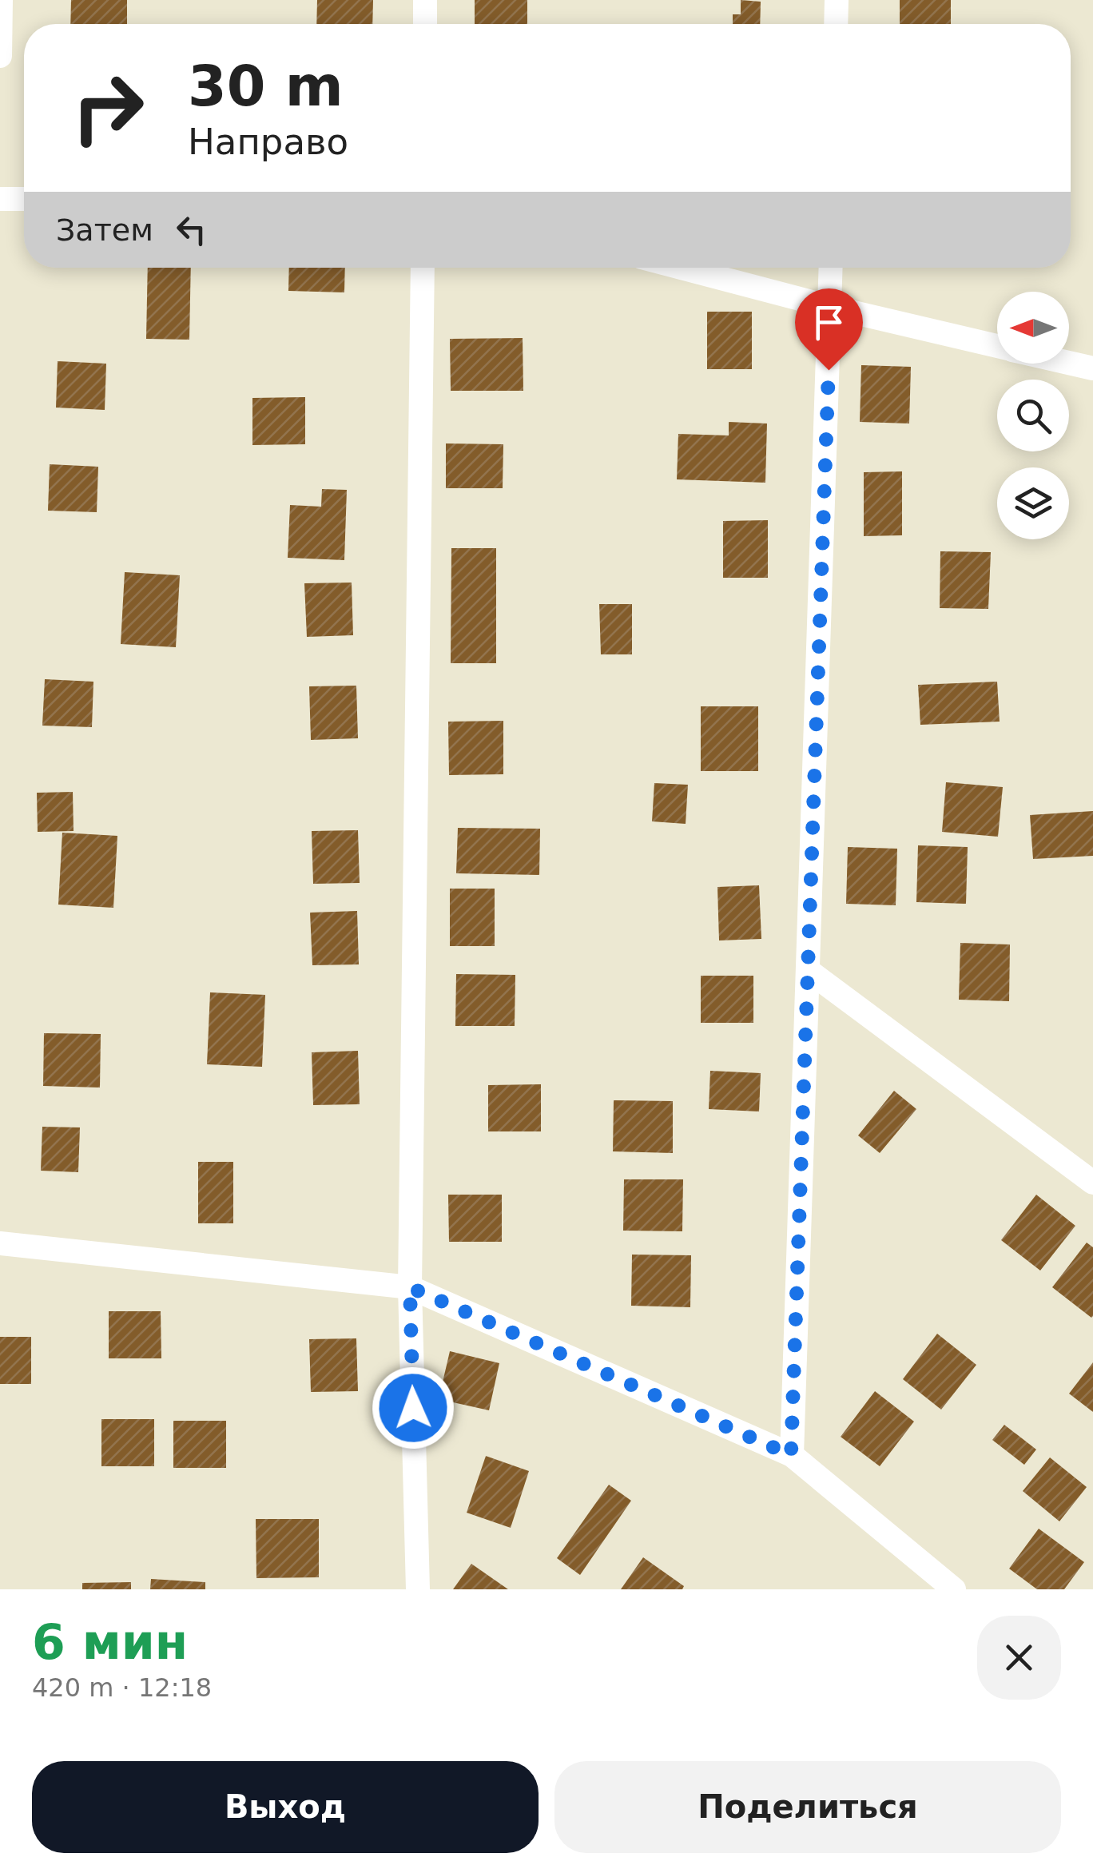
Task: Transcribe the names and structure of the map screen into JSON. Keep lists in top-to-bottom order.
{
  "north": "left",
  "page": {
    "turn": ["30 m", "Направо"],
    "then": "Затем",
    "heading": ["6 мин", "420 m · 12:18"],
    "buttons": ["Выход", "Поделиться"]
  }
}
